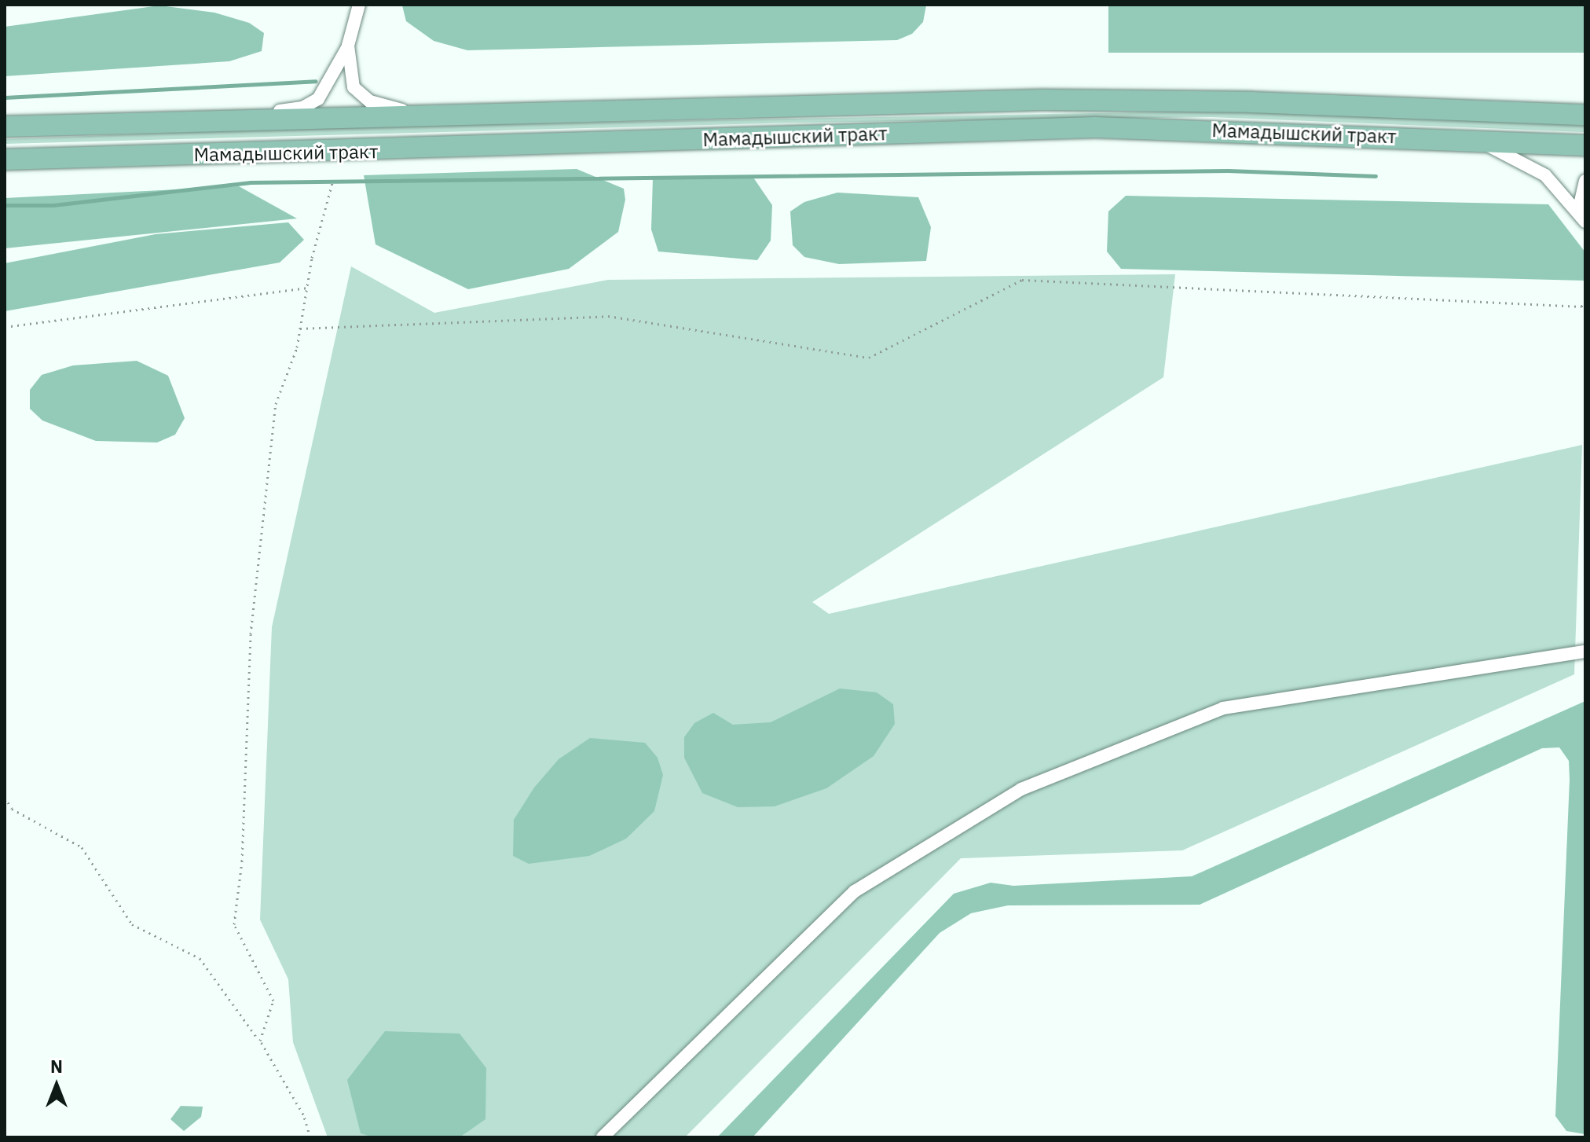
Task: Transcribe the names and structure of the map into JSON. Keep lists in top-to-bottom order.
{
  "streets": {
    "main road": ["Мамадышский тракт"]
  },
  "north": "top"
}
